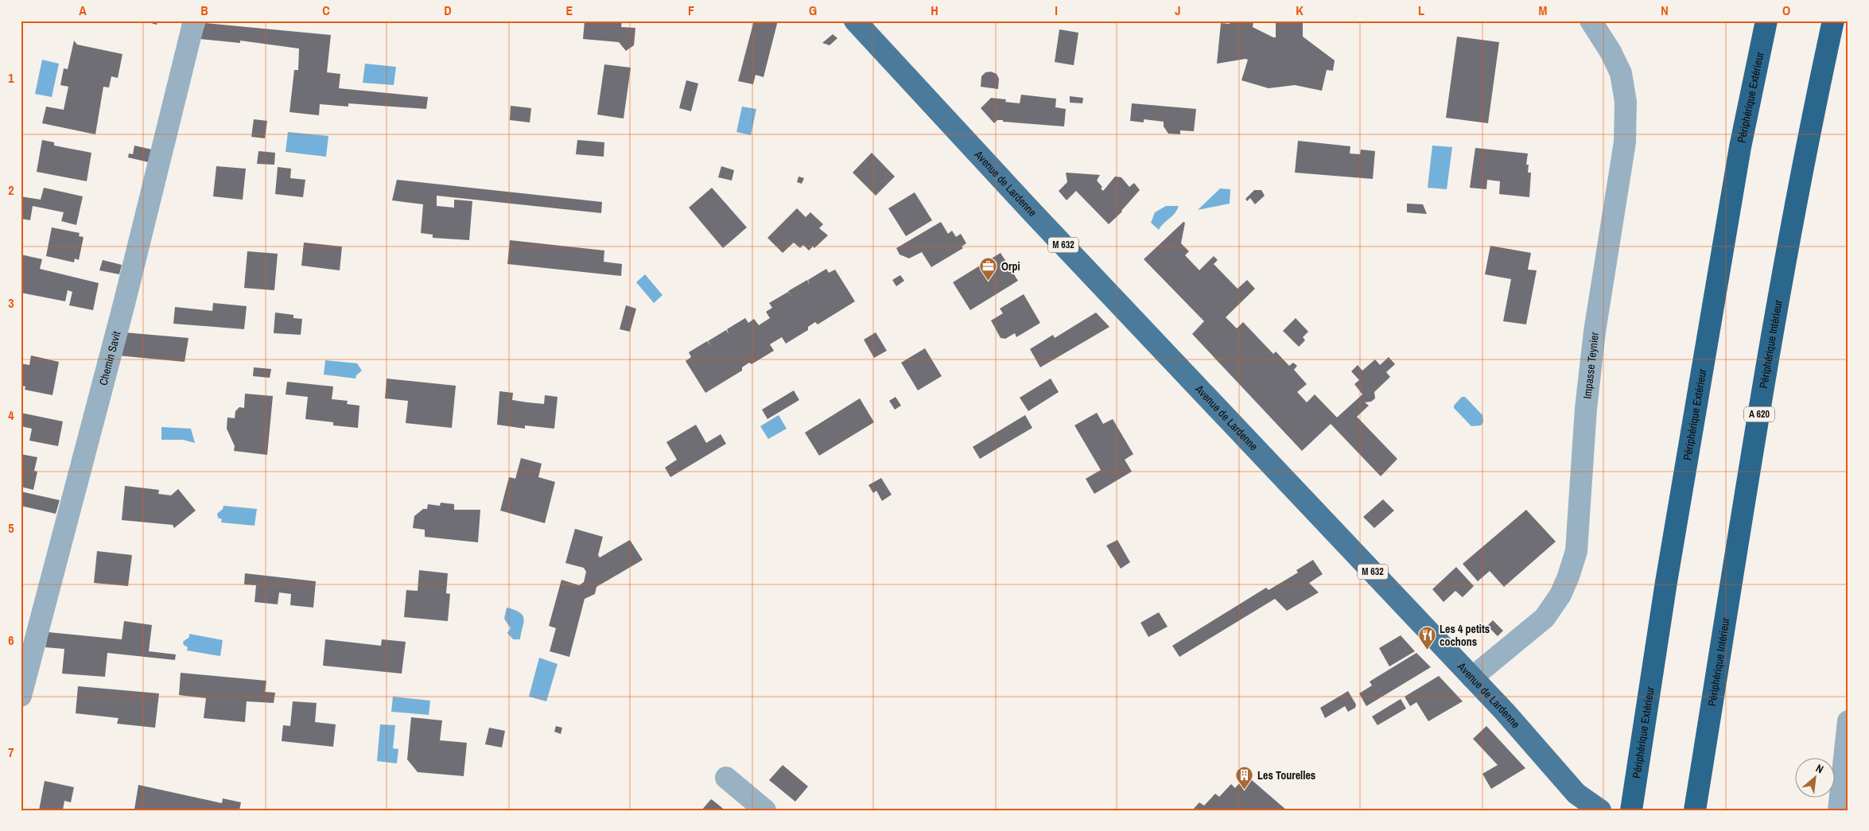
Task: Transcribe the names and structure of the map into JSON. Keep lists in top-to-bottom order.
{
  "streets": {
    "highway": ["Périphérique Extérieur", "Périphérique Intérieur", "A 620"],
    "main road": ["Avenue de Lardenne", "M 632"],
    "street": ["Chemin Savit", "Impasse Teynier"]
  },
  "crossings": [
    ["Avenue de Lardenne", "Impasse Teynier"]
  ],
  "places": {
    "office": ["Orpi"],
    "restaurant": ["Les 4 petits cochons"],
    "building": ["Les Tourelles"]
  },
  "north": "top right",
  "grid": {
    "columns": [
      "A",
      "B",
      "C",
      "D",
      "E",
      "F",
      "G",
      "H",
      "I",
      "J",
      "K",
      "L",
      "M",
      "N",
      "O"
    ],
    "rows": [
      "1",
      "2",
      "3",
      "4",
      "5",
      "6",
      "7"
    ]
  }
}
